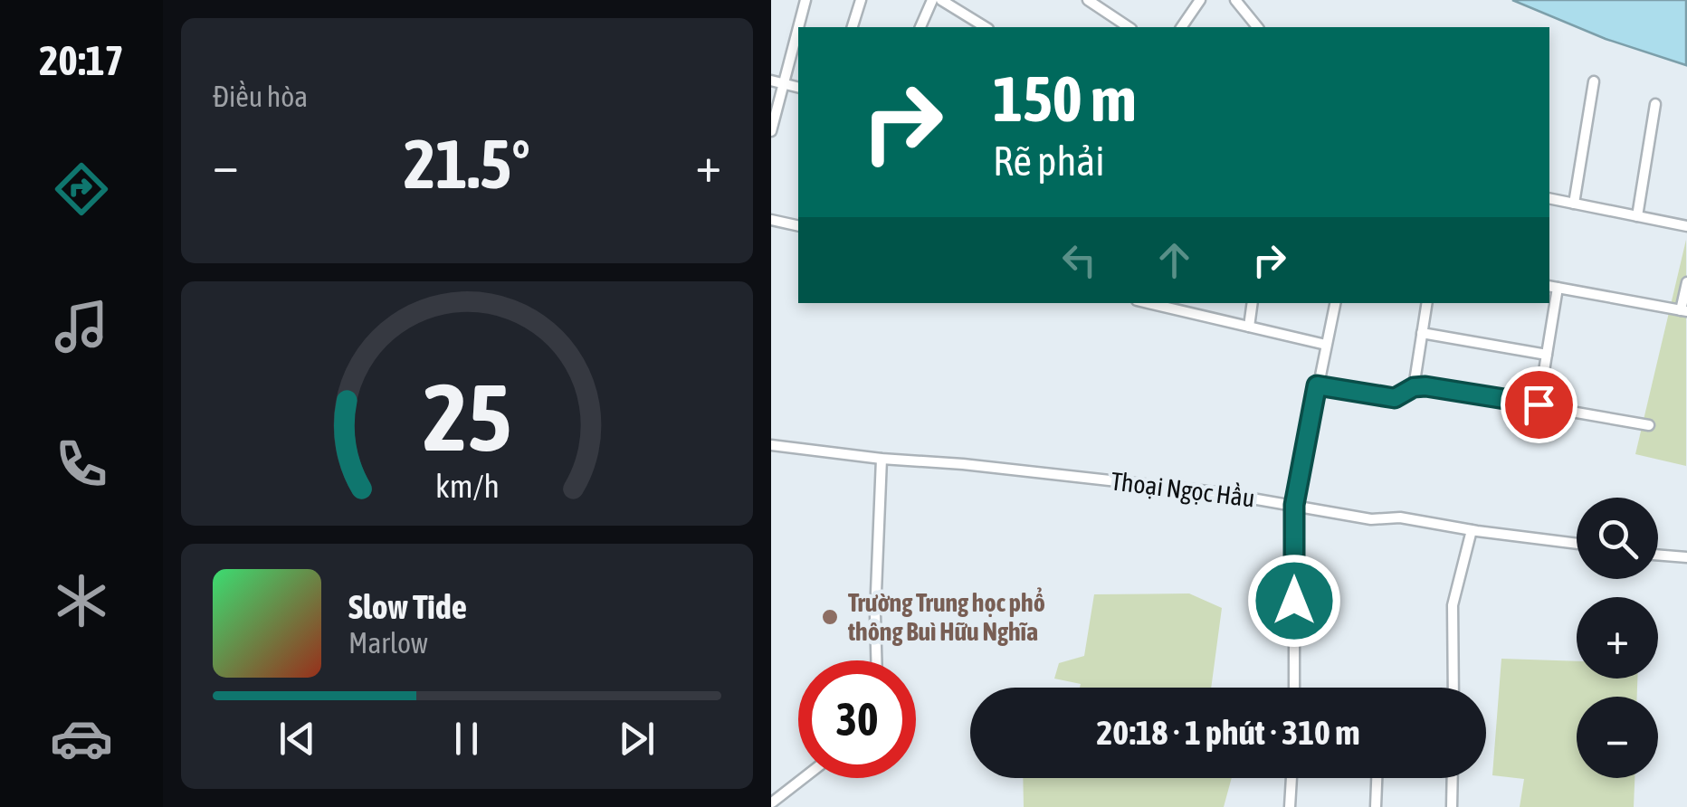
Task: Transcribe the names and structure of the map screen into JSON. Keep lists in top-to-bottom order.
{
  "streets": {
    "street": ["Thoại Ngọc Hầu"]
  },
  "places": ["Trường Trung học phổ thông Buì Hữu Nghĩa"],
  "page": {
    "tabs": "20:17",
    "tile": "Điều hòa",
    "turn": ["150 m", "Rẽ phải"],
    "heat": ["−", "21.5°", "+"],
    "map_buttons": ["+", "−"],
    "song": ["Slow Tide", "Marlow"],
    "limit": "30",
    "trip": "20:18 · 1 phút · 310 m",
    "gauge": ["25", "km/h"]
  }
}
